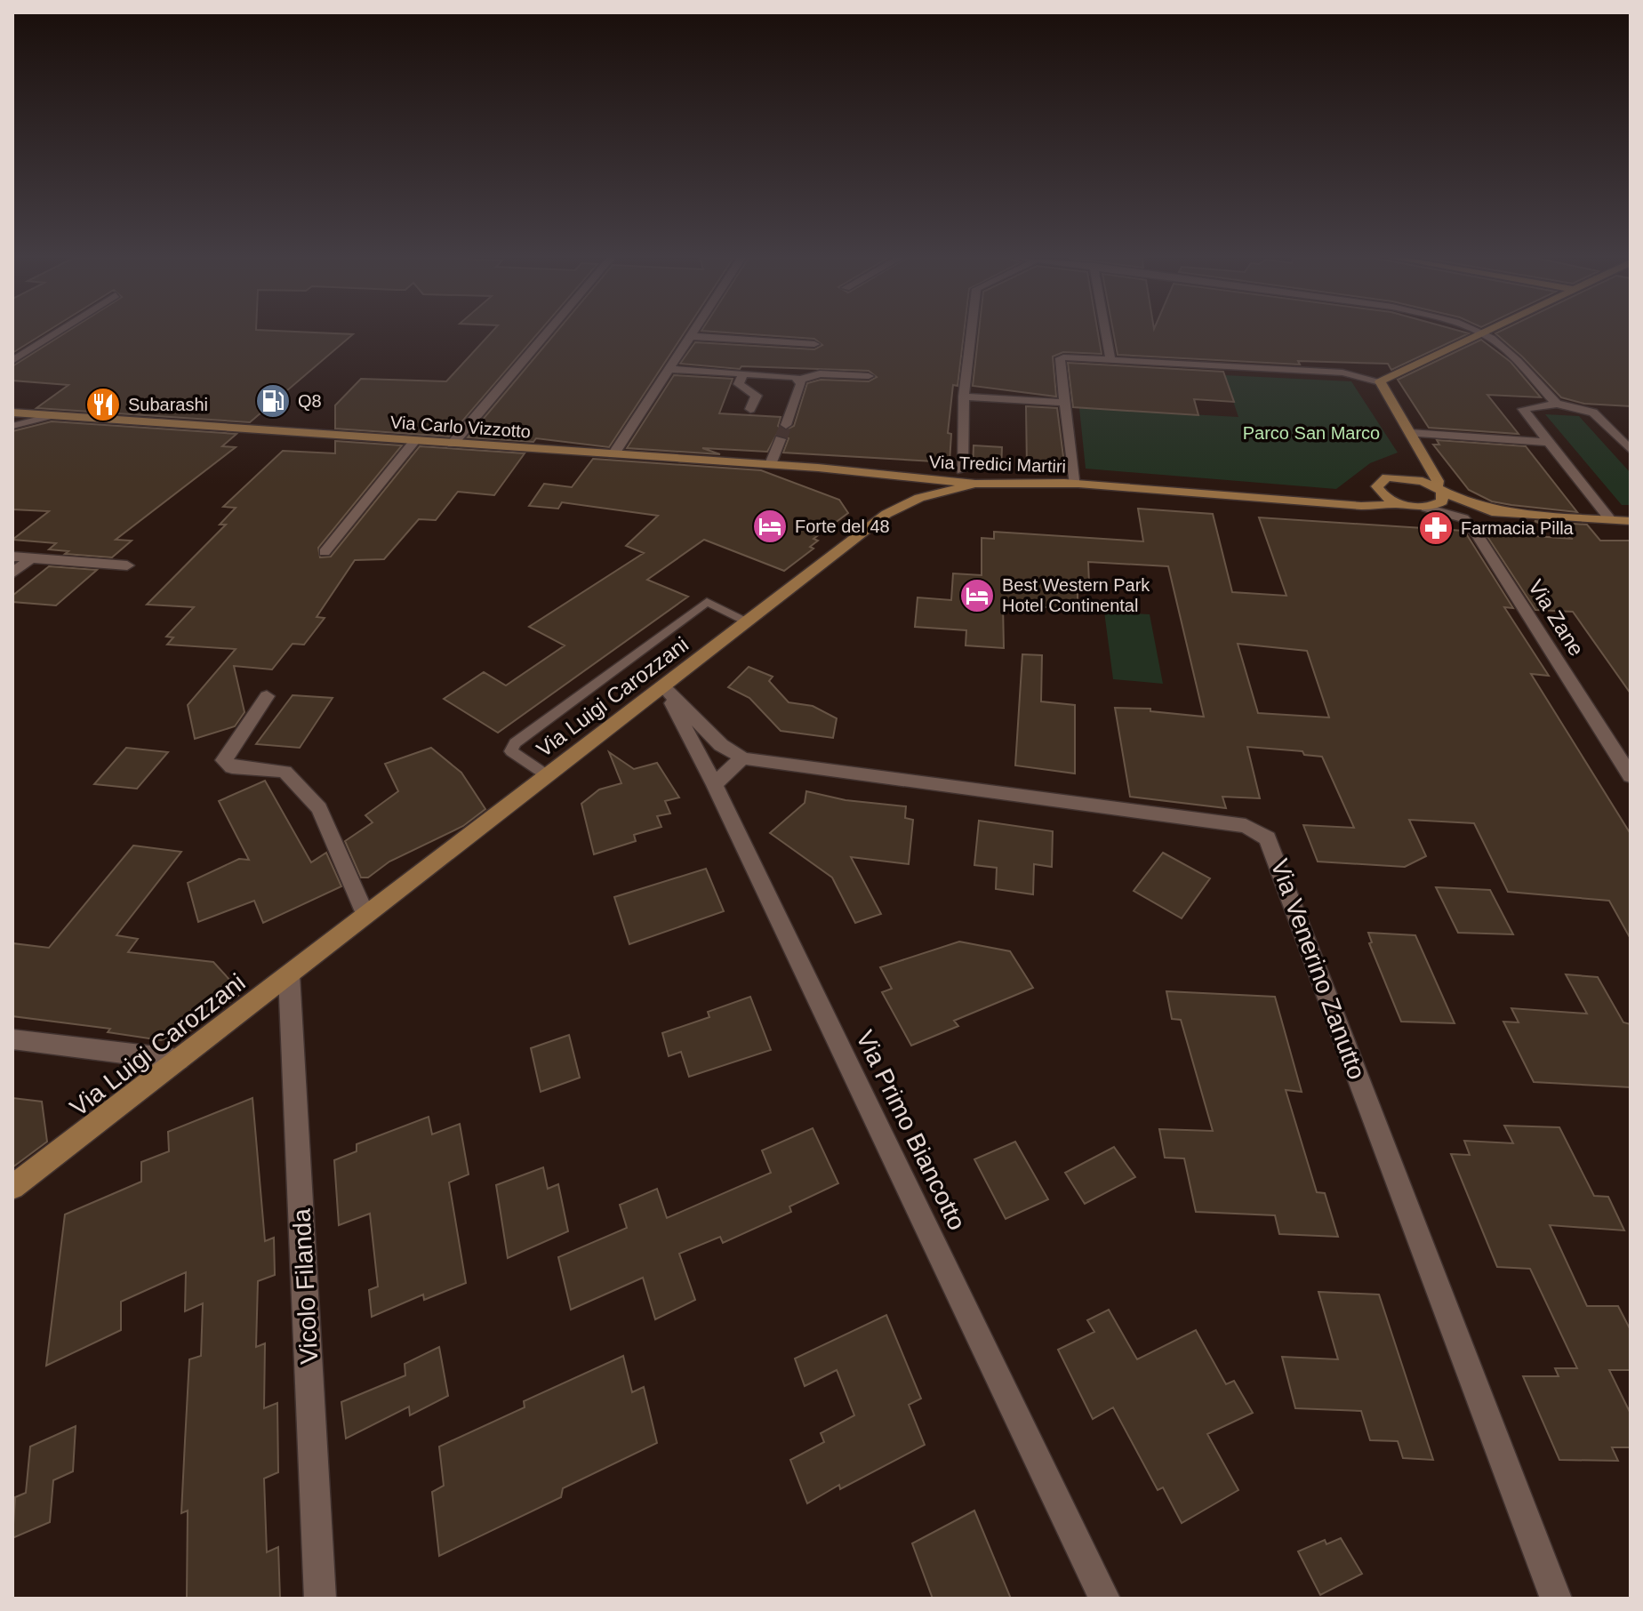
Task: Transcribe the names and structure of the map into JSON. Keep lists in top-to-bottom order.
{
  "streets": {
    "street": [
      "Via Carlo Vizzotto",
      "Via Tredici Martiri",
      "Via Zane",
      "Via Luigi Carozzani",
      "Via Venerino Zanutto",
      "Via Primo Biancotto",
      "Vicolo Filanda"
    ]
  },
  "crossings": [
    ["Via Carlo Vizzotto", "Via Tredici Martiri"],
    ["Via Carlo Vizzotto", "Via Luigi Carozzani"],
    ["Via Tredici Martiri", "Via Zane"],
    ["Via Tredici Martiri", "Via Luigi Carozzani"],
    ["Via Luigi Carozzani", "Via Venerino Zanutto"],
    ["Via Luigi Carozzani", "Via Primo Biancotto"],
    ["Via Luigi Carozzani", "Vicolo Filanda"],
    ["Via Venerino Zanutto", "Via Primo Biancotto"]
  ],
  "parks": ["Parco San Marco"],
  "places": {
    "fuel station": ["Q8"],
    "restaurant": ["Subarashi"],
    "hotel": ["Forte del 48", "Best Western Park Hotel Continental"],
    "pharmacy": ["Farmacia Pilla"]
  }
}
